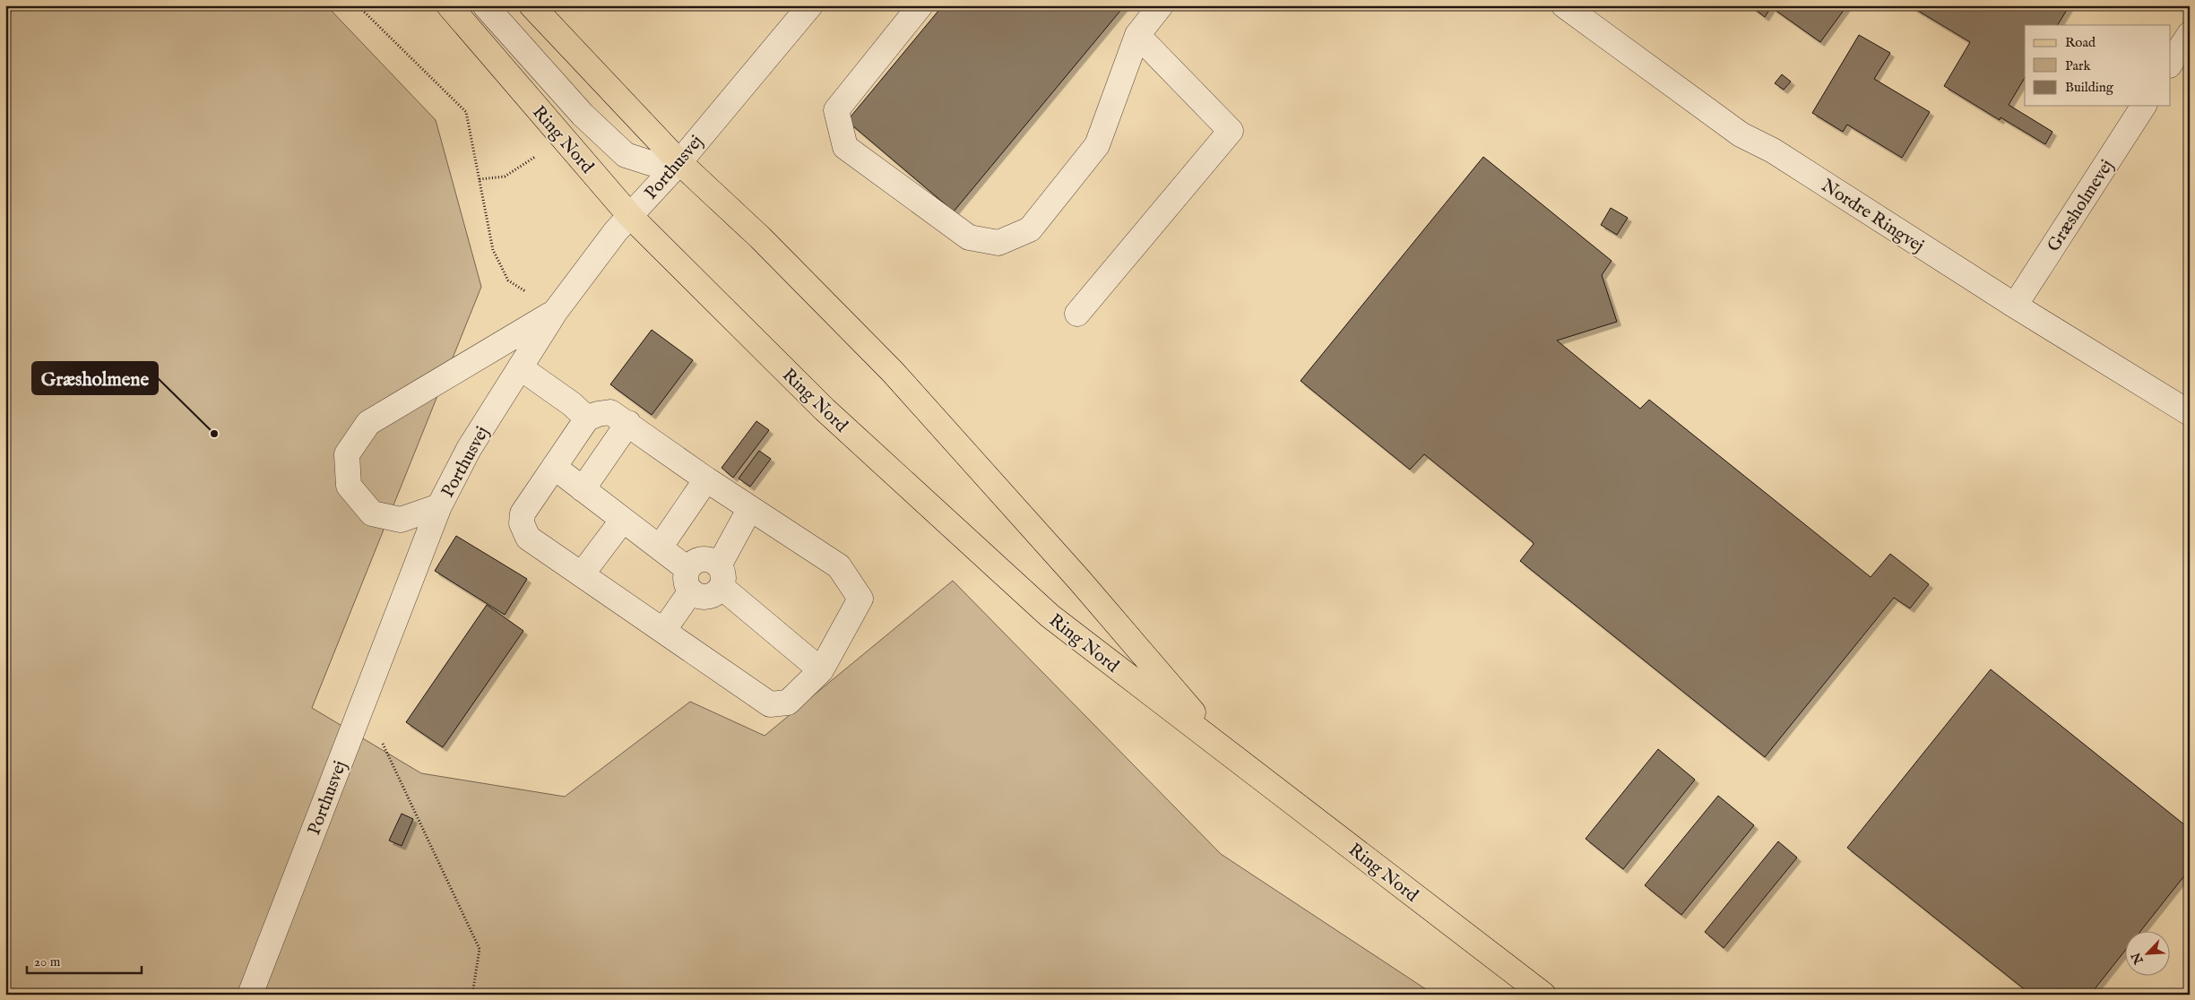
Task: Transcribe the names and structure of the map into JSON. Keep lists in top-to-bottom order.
{
  "streets": {
    "main road": ["Ring Nord"],
    "street": ["Porthusvej", "Græsholmevej", "Nordre Ringvej"]
  },
  "crossings": [
    ["Ring Nord", "Porthusvej"],
    ["Græsholmevej", "Nordre Ringvej"]
  ],
  "places": ["Græsholmene"],
  "legend": ["Road", "Park", "Building"],
  "scale_bar": "20 m",
  "north": "bottom left"
}
